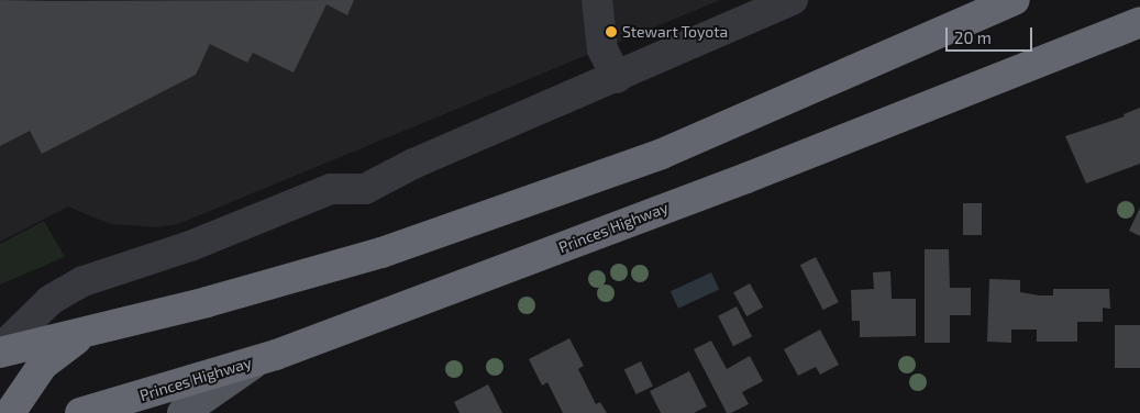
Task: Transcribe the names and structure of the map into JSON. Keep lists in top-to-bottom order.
{
  "streets": {
    "highway": ["Princes Highway"]
  },
  "places": ["Stewart Toyota"],
  "scale_bar": "20 m"
}
